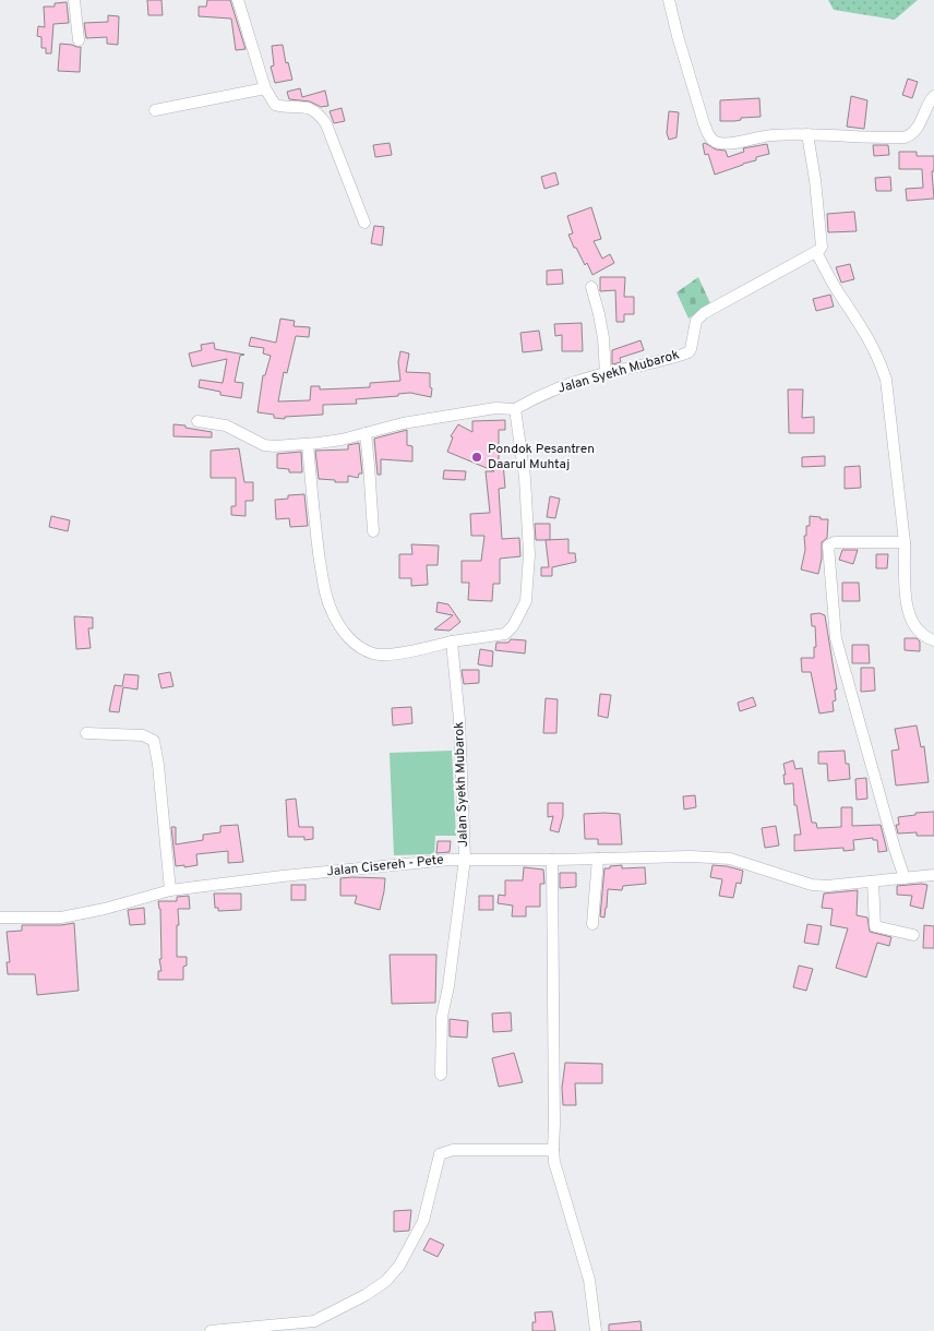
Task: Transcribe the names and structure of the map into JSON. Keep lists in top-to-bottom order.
{
  "streets": {
    "street": ["Jalan Syekh Mubarok", "Jalan Cisereh - Pete"]
  },
  "crossings": [
    ["Jalan Syekh Mubarok", "Jalan Cisereh - Pete"]
  ],
  "places": ["Pondok Pesantren Daarul Muhtaj"]
}
